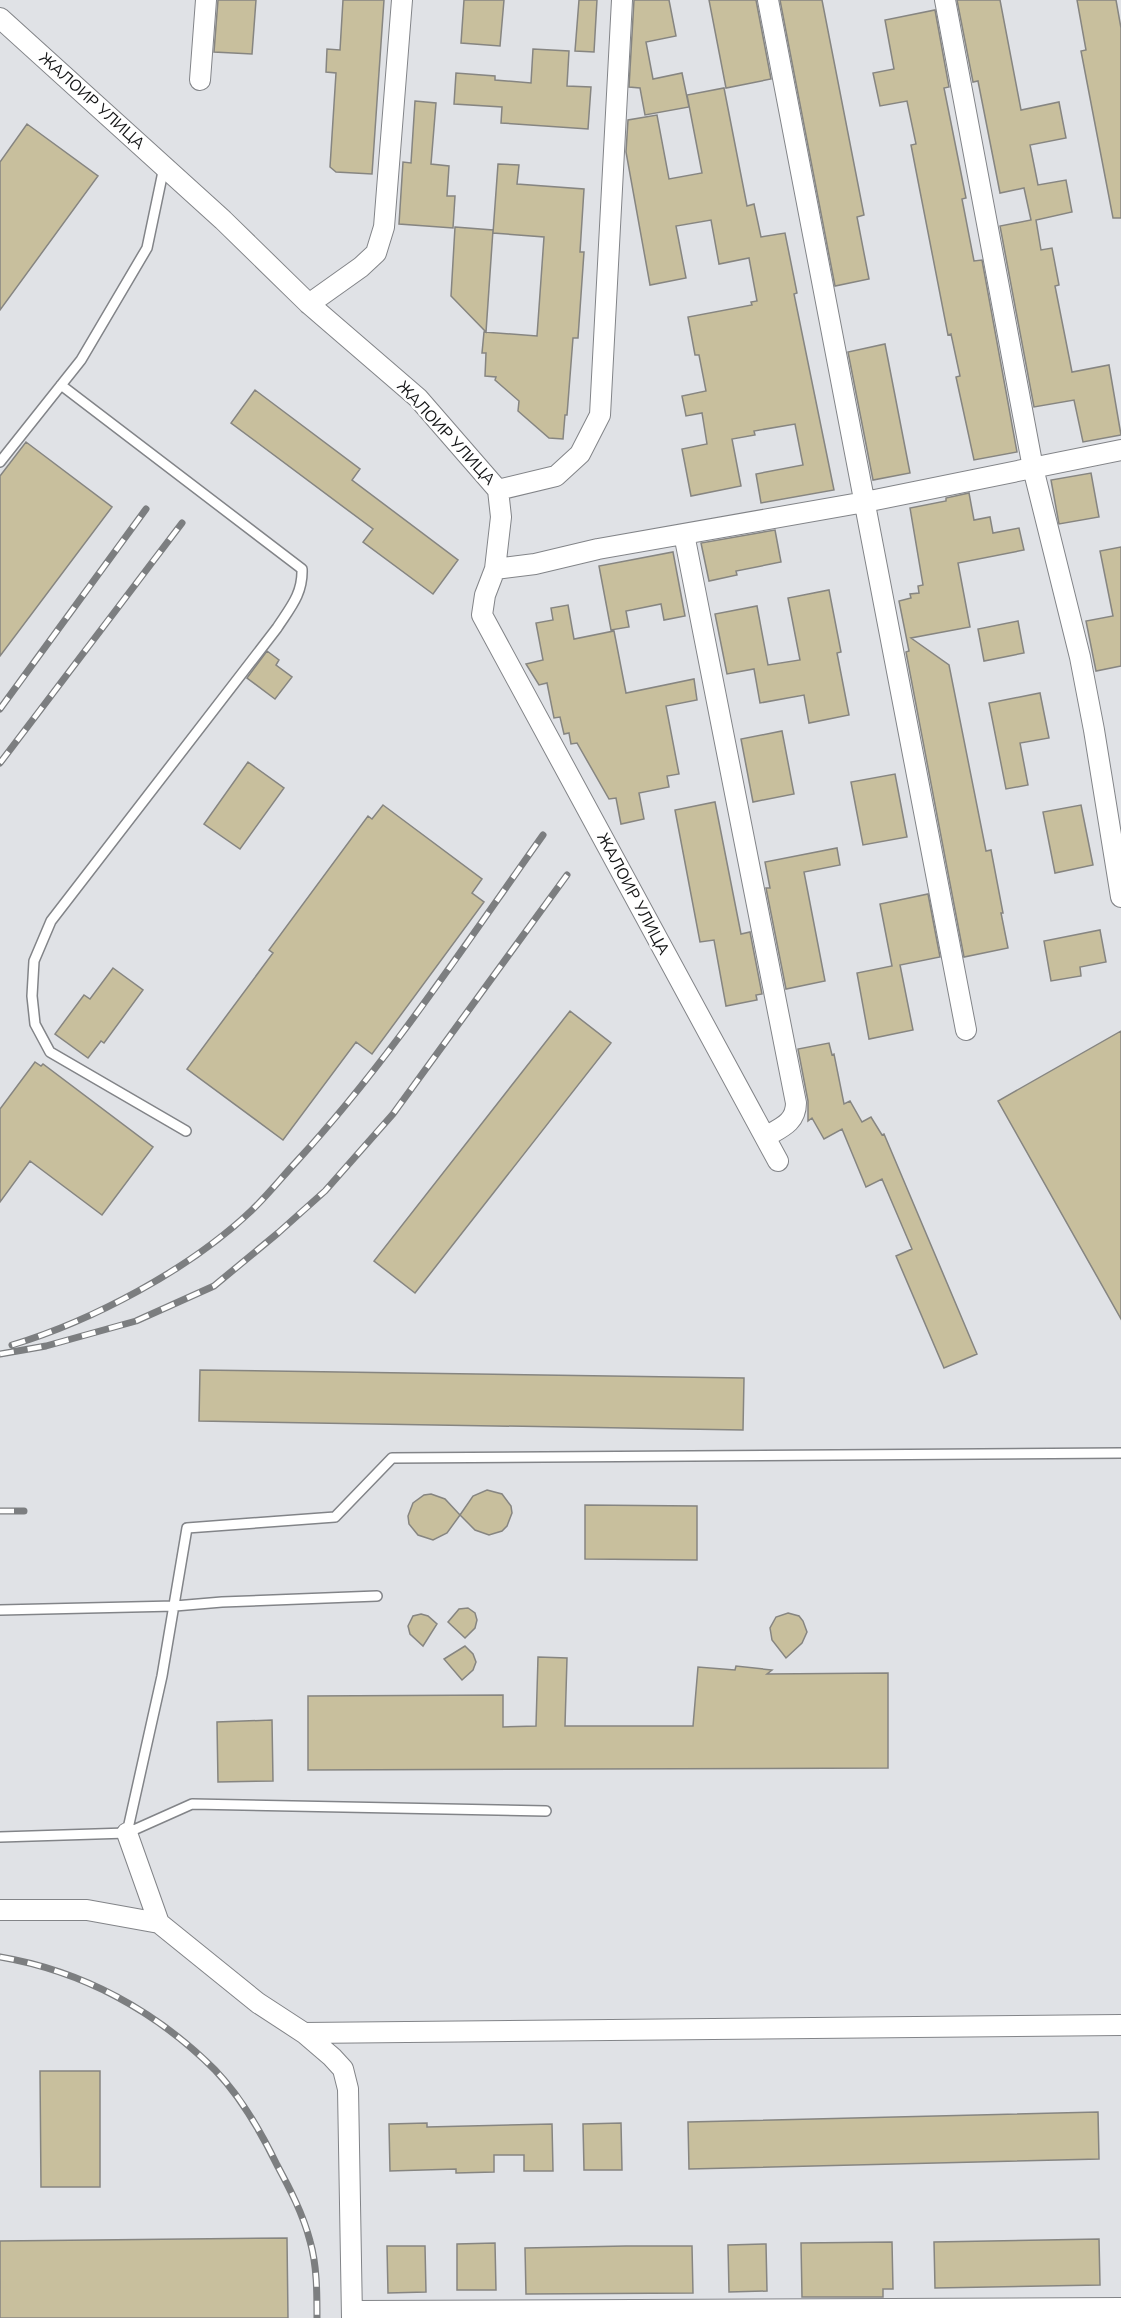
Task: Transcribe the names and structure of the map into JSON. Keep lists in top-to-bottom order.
{
  "streets": {
    "street": ["ЖАЛОИР УЛИЦА"]
  }
}
